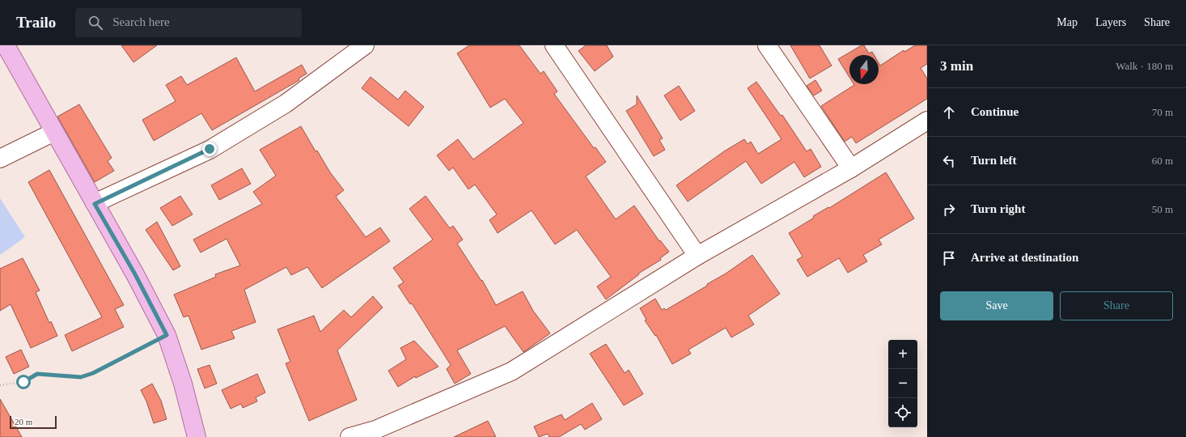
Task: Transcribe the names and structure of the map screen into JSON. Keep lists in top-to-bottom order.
{
  "scale_bar": "20 m",
  "north": "bottom",
  "page": {
    "header": "Trailo",
    "search": "Search here",
    "nav": ["Map", "Layers", "Share"],
    "heading": ["3 min", "Walk · 180 m"],
    "list": [
      ["Continue", "70 m"],
      ["Turn left", "60 m"],
      ["Turn right", "50 m"],
      "Arrive at destination"
    ],
    "buttons": ["Save", "Share"],
    "map_buttons": ["+", "−"],
    "scale": "20 m"
  }
}
